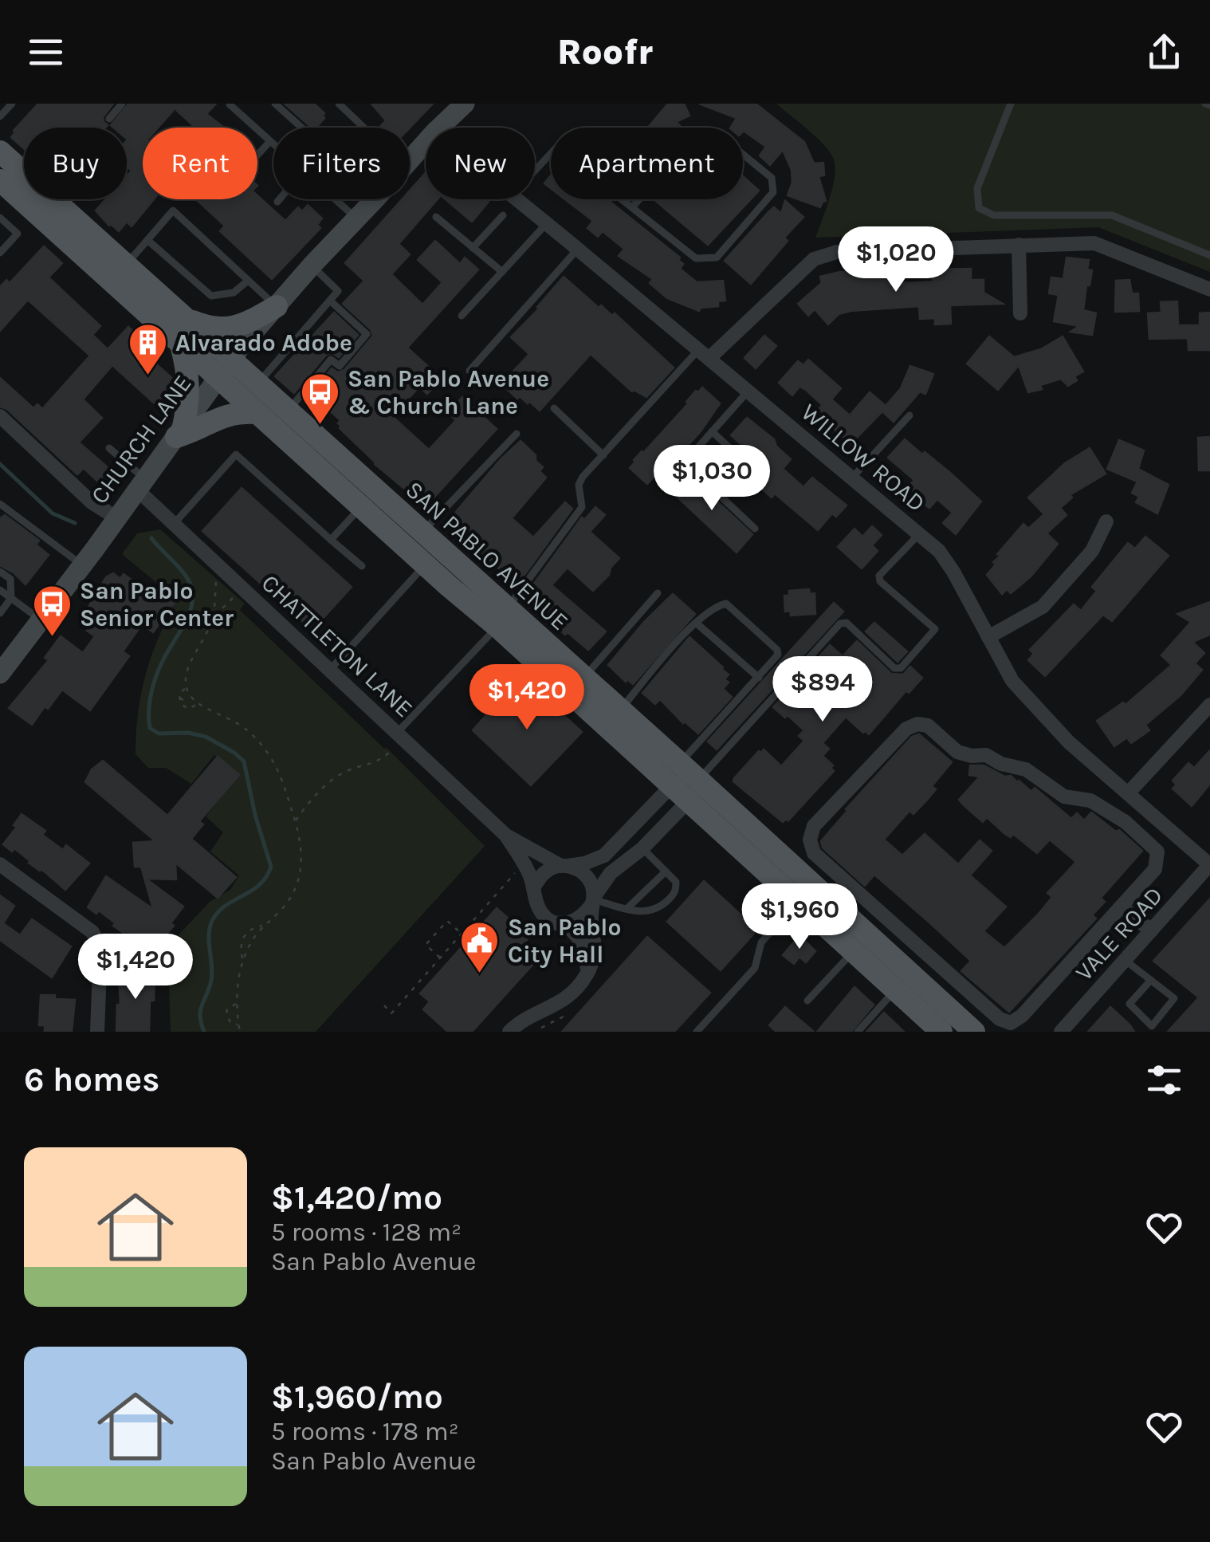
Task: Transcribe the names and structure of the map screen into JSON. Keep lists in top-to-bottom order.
{
  "streets": {
    "main road": ["SAN PABLO AVENUE"],
    "street": [
      "CHURCH LANE",
      "WILLOW ROAD",
      "CHATTLETON LANE",
      "VALE ROAD"
    ]
  },
  "crossings": [
    ["CHURCH LANE", "SAN PABLO AVENUE"],
    ["CHURCH LANE", "CHATTLETON LANE"],
    ["WILLOW ROAD", "VALE ROAD"]
  ],
  "places": {
    "building": ["Alvarado Adobe"],
    "bus stop": ["San Pablo Avenue & Church Lane", "San Pablo Senior Center"],
    "public building": ["San Pablo City Hall"]
  },
  "page": {
    "header": "Roofr",
    "chip": [
      "Buy",
      "Rent",
      "Filters",
      "New",
      "Apartment"
    ],
    "price": [
      "$1,020",
      "$1,030",
      "$894",
      "$1,420",
      "$1,960",
      "$1,420"
    ],
    "heading": "6 homes",
    "list": [
      {
        "name": "$1,420/mo",
        "note": "5 rooms · 128 m² · San Pablo Avenue"
      },
      {
        "name": "$1,960/mo",
        "note": "5 rooms · 178 m² · San Pablo Avenue"
      }
    ]
  }
}
